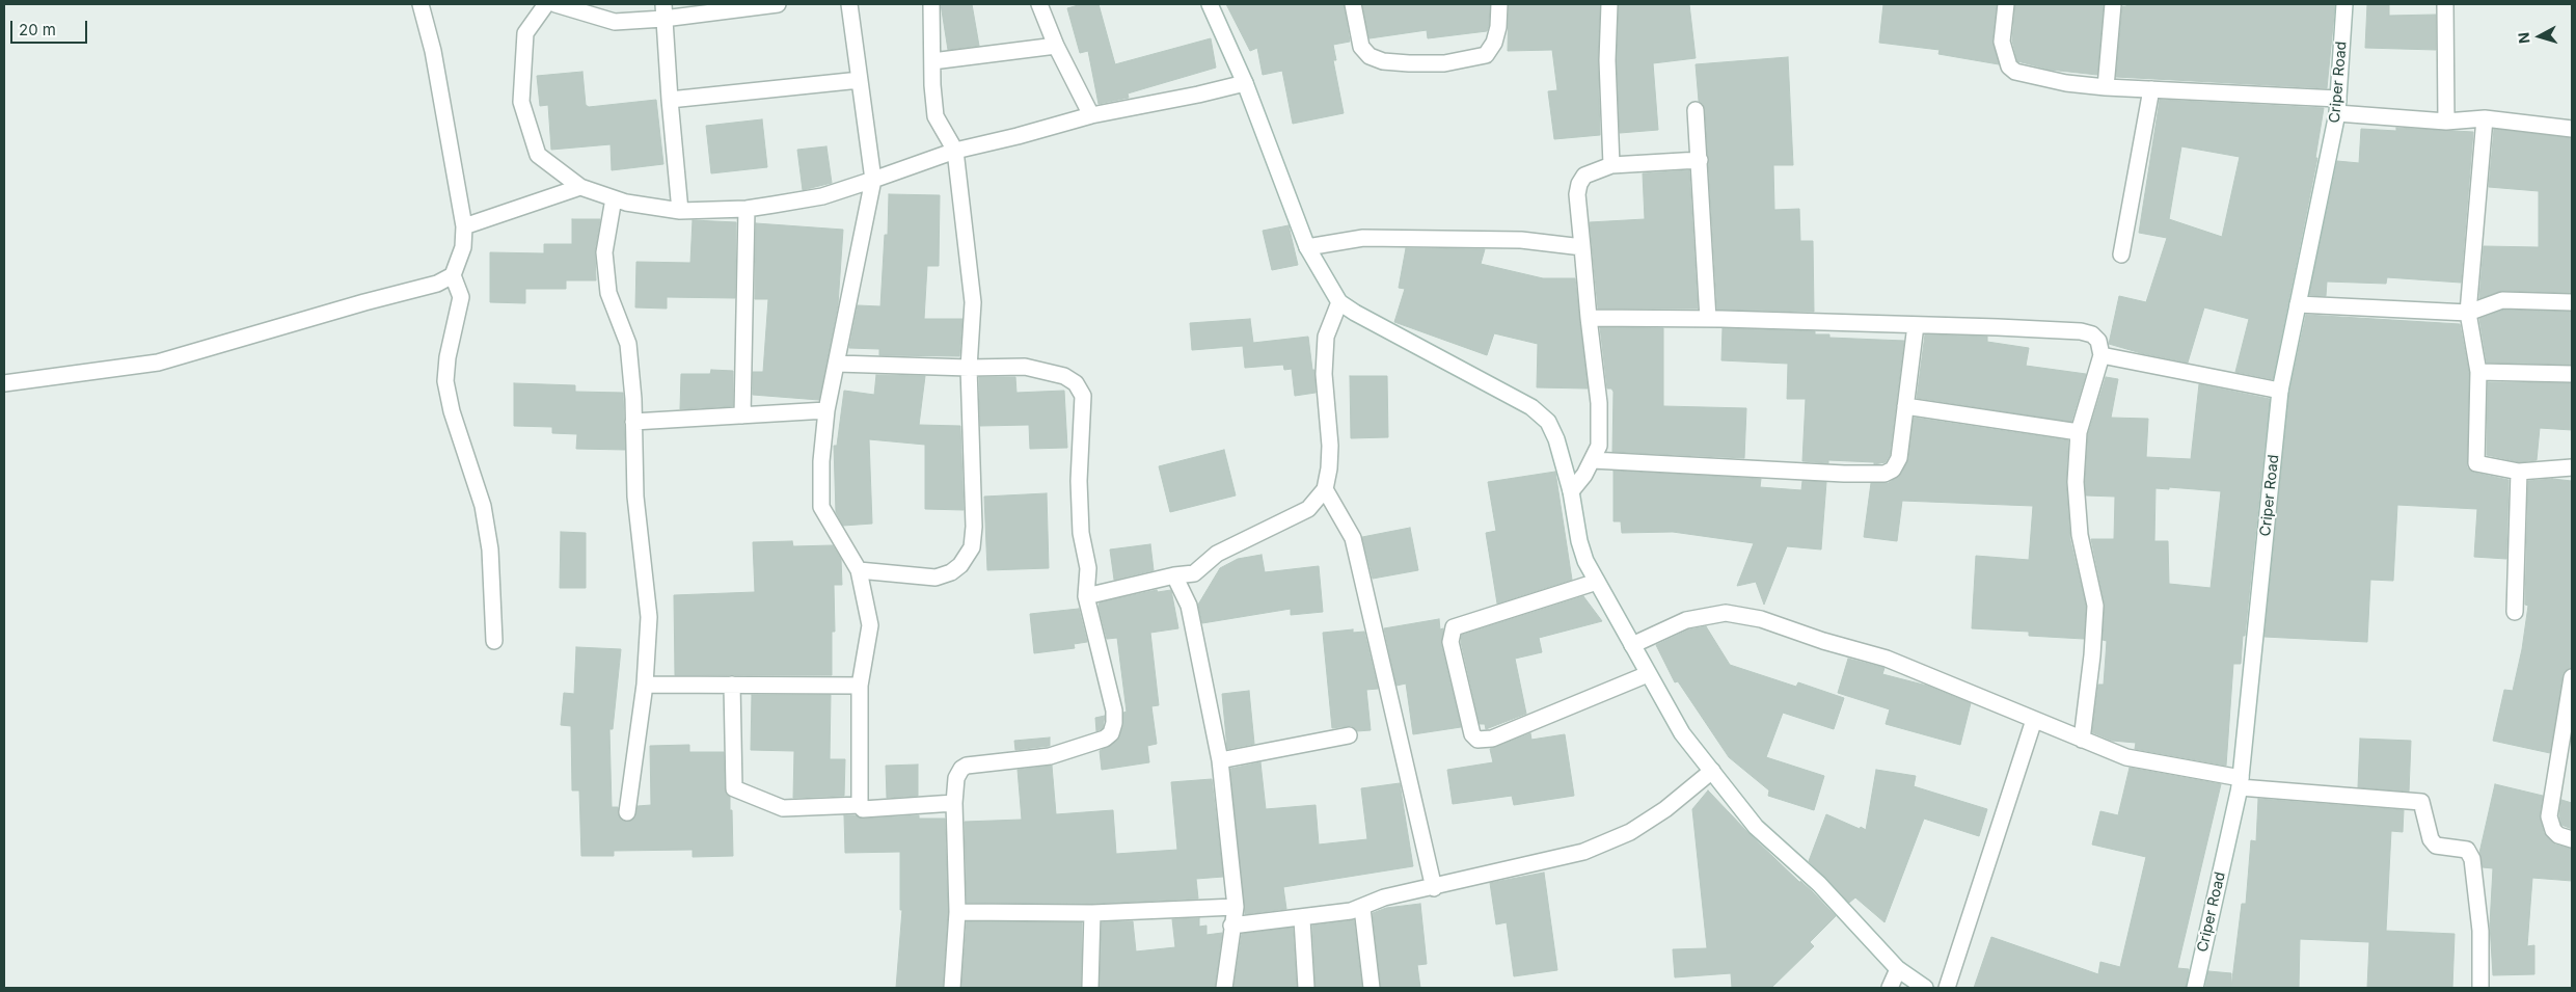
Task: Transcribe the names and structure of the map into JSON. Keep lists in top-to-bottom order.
{
  "streets": {
    "street": ["Criper Road"]
  },
  "scale_bar": "20 m",
  "north": "left"
}
